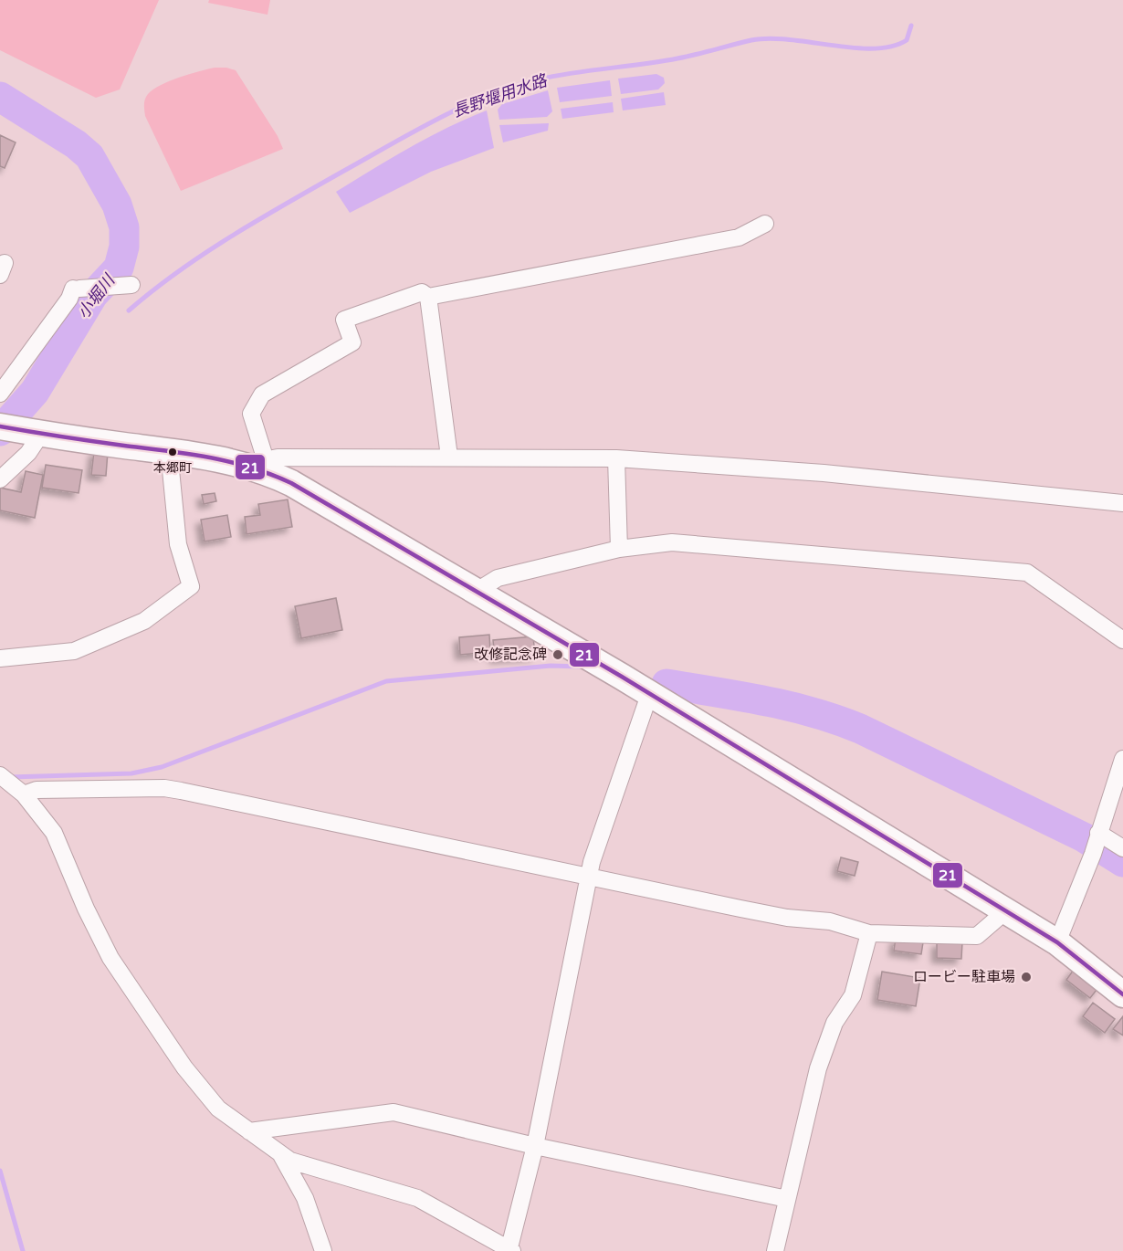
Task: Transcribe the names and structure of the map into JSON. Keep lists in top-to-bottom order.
{
  "water": ["長野堰用水路", "小堀川"],
  "places": ["本郷町", "改修記念碑", "ロービー駐車場"],
  "lines": ["transit line 21"]
}
